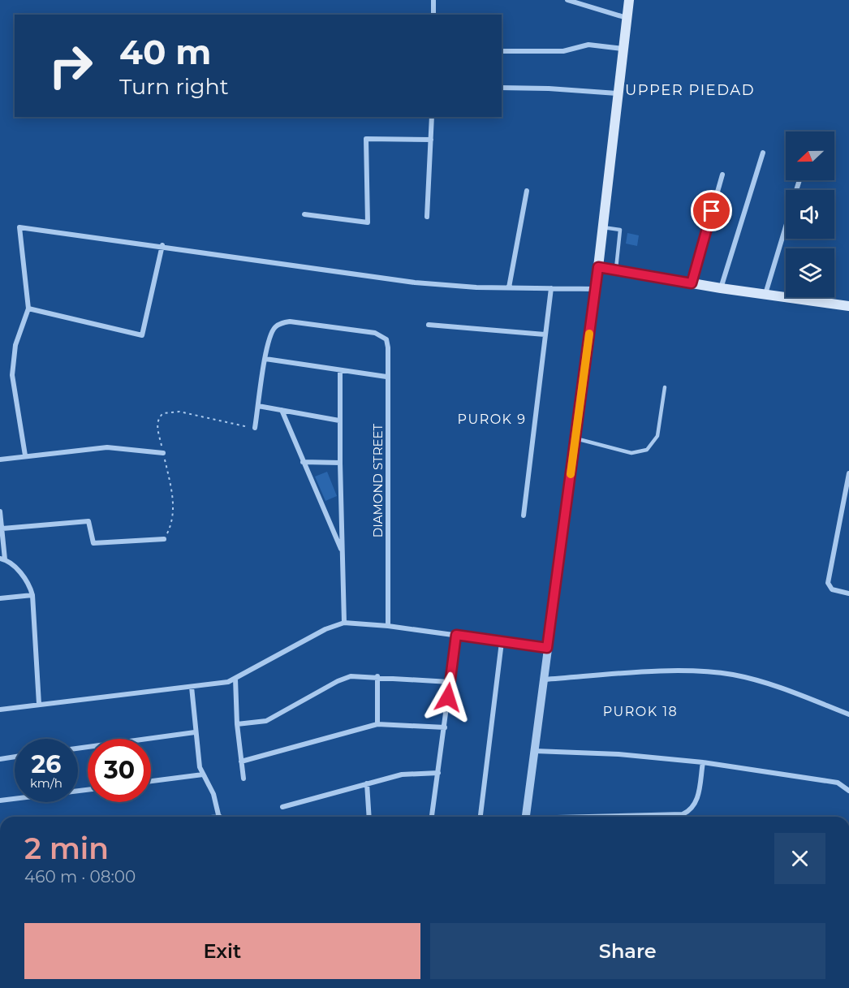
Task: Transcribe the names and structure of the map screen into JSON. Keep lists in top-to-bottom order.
{
  "streets": {
    "street": ["DIAMOND STREET"]
  },
  "districts": ["UPPER PIEDAD", "PUROK 9", "PUROK 18"],
  "north": "left",
  "page": {
    "turn": ["40 m", "Turn right"],
    "speed": "26 km/h",
    "limit": "30",
    "heading": ["2 min", "460 m · 08:00"],
    "buttons": ["Exit", "Share"]
  }
}
